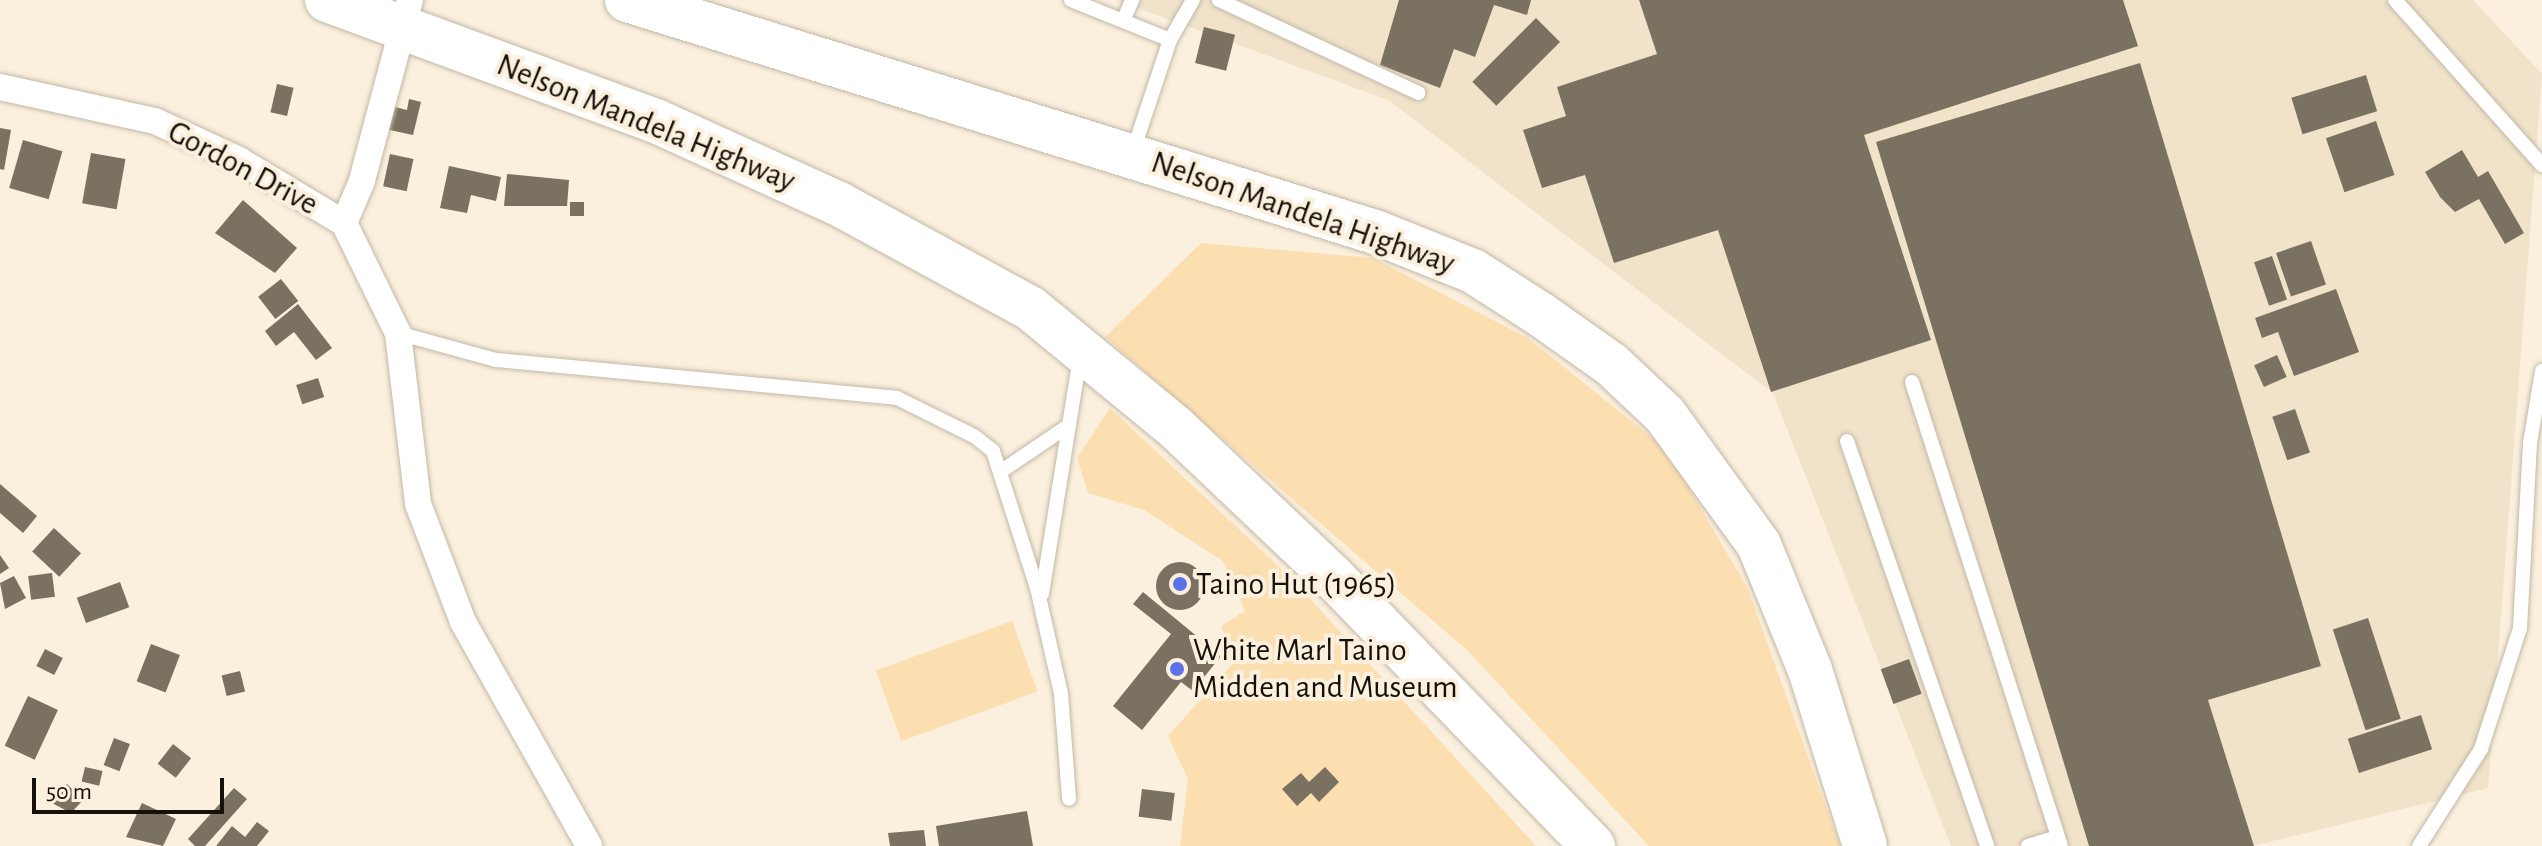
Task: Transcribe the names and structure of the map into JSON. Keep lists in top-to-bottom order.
{
  "streets": {
    "highway": ["Nelson Mandela Highway"],
    "street": ["Gordon Drive"]
  },
  "places": ["Taino Hut (1965)", "White Marl Taino Midden and Museum"],
  "scale_bar": "50 m"
}
